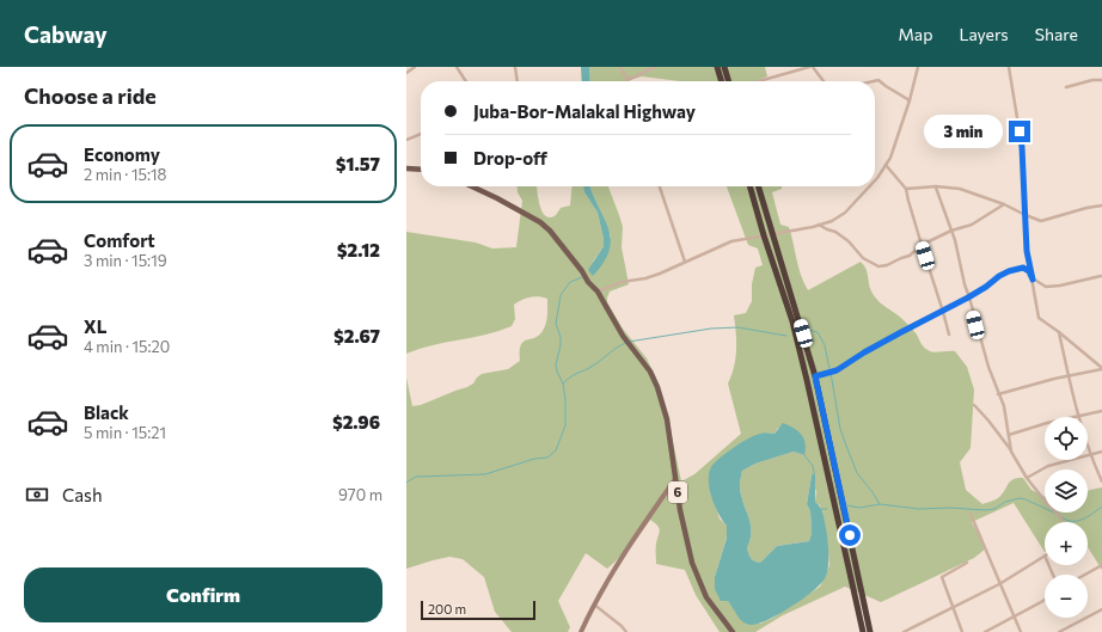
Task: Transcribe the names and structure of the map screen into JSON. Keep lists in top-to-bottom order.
{
  "streets": {
    "main road": ["6"]
  },
  "scale_bar": "200 m",
  "page": {
    "header": "Cabway",
    "nav": ["Map", "Layers", "Share"],
    "heading": "Choose a ride",
    "banner": ["Juba-Bor-Malakal Highway", "Drop-off"],
    "bubble": "3 min",
    "list": [
      {
        "name": "Economy",
        "note": "2 min · 15:18",
        "value": "$1.57"
      },
      {
        "name": "Comfort",
        "note": "3 min · 15:19",
        "value": "$2.12"
      },
      {
        "name": "XL",
        "note": "4 min · 15:20",
        "value": "$2.67"
      },
      {
        "name": "Black",
        "note": "5 min · 15:21",
        "value": "$2.96"
      }
    ],
    "map_buttons": ["+", "−"],
    "pay": ["Cash", "970 m"],
    "buttons": "Confirm",
    "scale": "200 m"
  }
}
